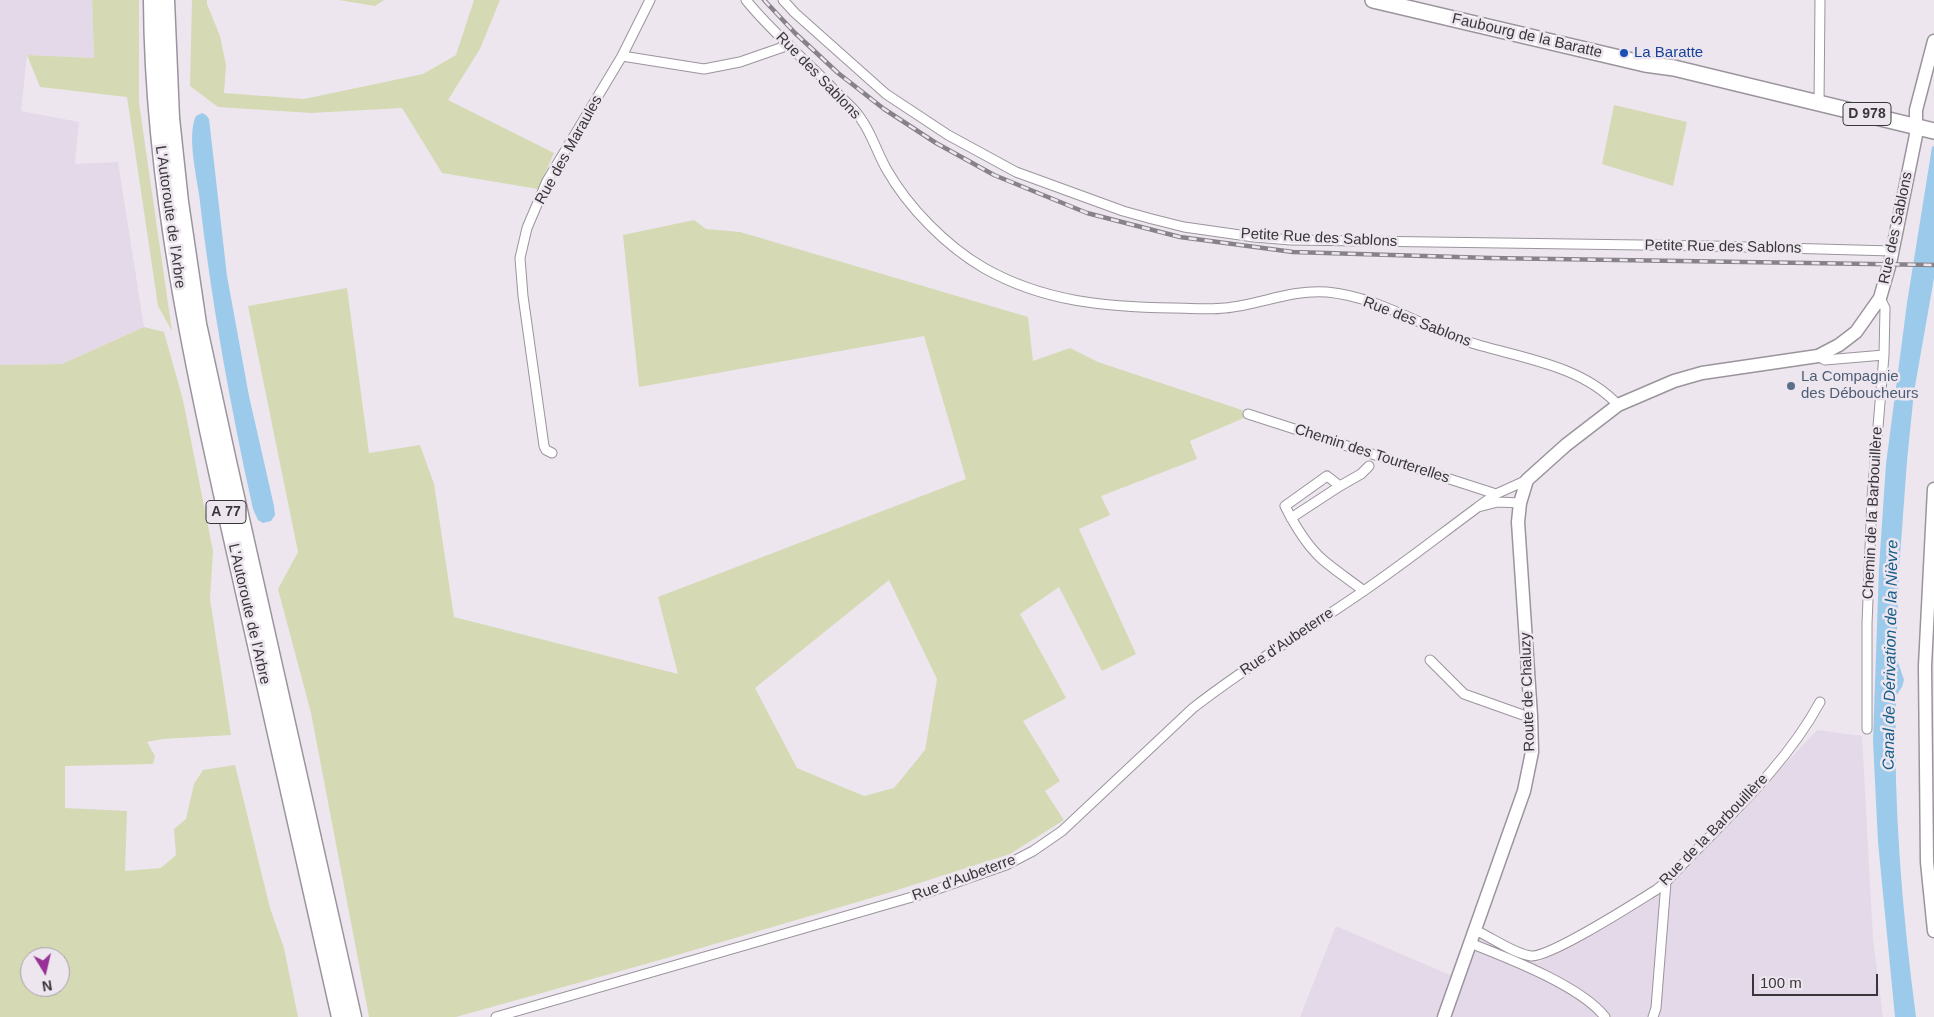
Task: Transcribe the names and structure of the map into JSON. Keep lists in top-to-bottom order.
{
  "streets": {
    "highway": ["L'Autoroute de l'Arbre", "A 77"],
    "main road": ["Faubourg de la Baratte", "D 978"],
    "street": [
      "Rue des Sablons",
      "Rue des Maraules",
      "Petite Rue des Sablons",
      "Chemin des Tourterelles",
      "Chemin de la Barbouillère",
      "Rue d'Aubeterre",
      "Route de Chaluzy",
      "Rue de la Barbouillère"
    ]
  },
  "crossings": [
    ["Faubourg de la Baratte", "Rue des Sablons"],
    ["Rue des Sablons", "Petite Rue des Sablons"],
    ["Rue des Sablons", "Chemin de la Barbouillère"],
    ["Chemin des Tourterelles", "Rue d'Aubeterre"],
    ["Rue d'Aubeterre", "Route de Chaluzy"],
    ["Route de Chaluzy", "Rue de la Barbouillère"]
  ],
  "water": ["Canal de Dérivation de la Nièvre"],
  "places": ["La Baratte", "La Compagnie des Déboucheurs"],
  "scale_bar": "100 m",
  "north": "bottom"
}
